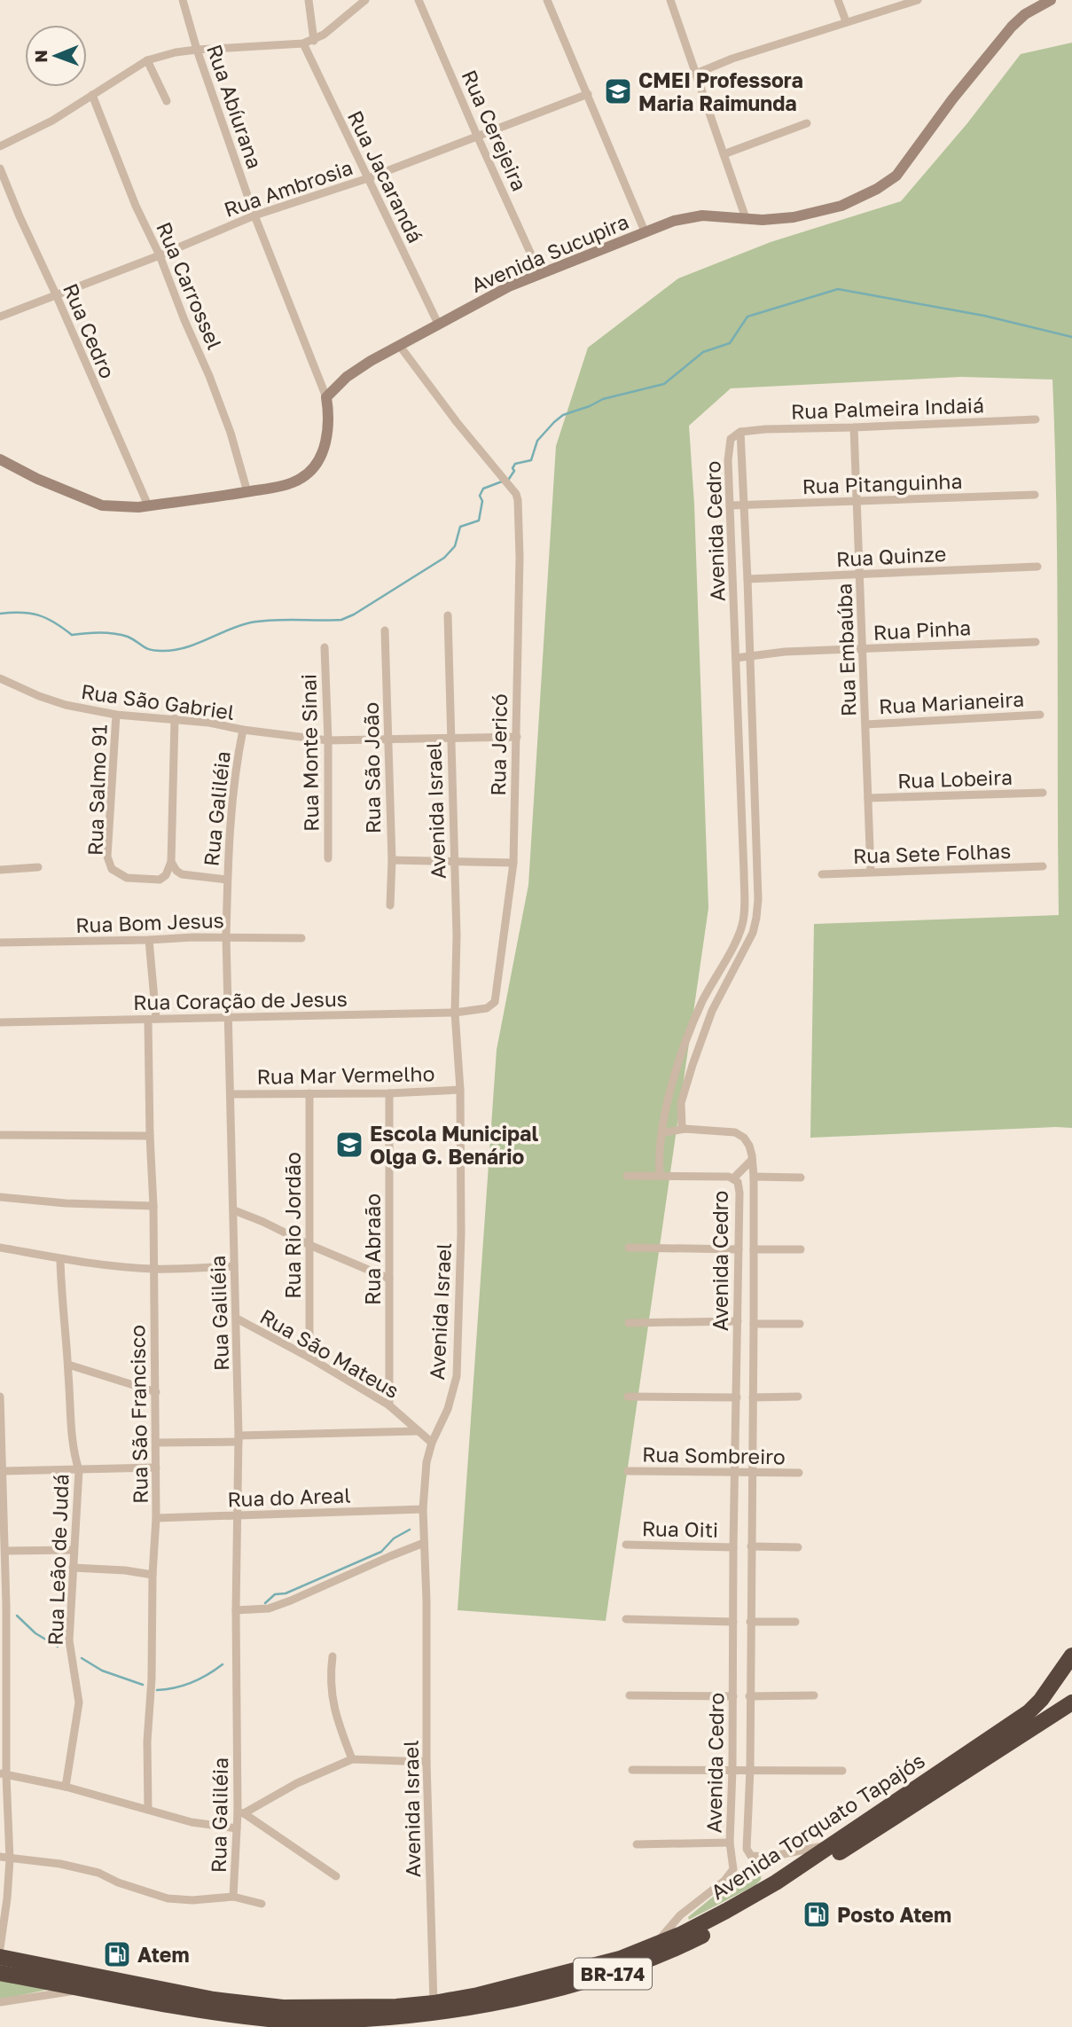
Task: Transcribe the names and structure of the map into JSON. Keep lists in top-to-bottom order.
{
  "streets": {
    "highway": ["Avenida Torquato Tapajós", "BR-174"],
    "street": [
      "Rua Abíurana",
      "Rua Cerejeira",
      "Rua Jacarandá",
      "Rua Ambrosia",
      "Avenida Sucupira",
      "Rua Carrossel",
      "Rua Cedro",
      "Rua Palmeira Indaiá",
      "Rua Pitanguinha",
      "Avenida Cedro",
      "Rua Quinze",
      "Rua Pinha",
      "Rua Embaúba",
      "Rua São Gabriel",
      "Rua Marianeira",
      "Rua Jericó",
      "Rua Monte Sinai",
      "Rua São João",
      "Rua Lobeira",
      "Rua Salmo 91",
      "Rua Galiléia",
      "Avenida Israel",
      "Rua Sete Folhas",
      "Rua Bom Jesus",
      "Rua Coração de Jesus",
      "Rua Mar Vermelho",
      "Rua Rio Jordão",
      "Rua Abraão",
      "Rua São Mateus",
      "Rua São Francisco",
      "Rua Sombreiro",
      "Rua do Areal",
      "Rua Oiti",
      "Rua Leão de Judá"
    ]
  },
  "crossings": [
    ["Rua Abíurana", "Rua Ambrosia"],
    ["Rua Abíurana", "Avenida Sucupira"],
    ["Rua Cerejeira", "Rua Ambrosia"],
    ["Rua Cerejeira", "Avenida Sucupira"],
    ["Rua Jacarandá", "Rua Ambrosia"],
    ["Rua Jacarandá", "Avenida Sucupira"],
    ["Rua Ambrosia", "Rua Carrossel"],
    ["Rua Ambrosia", "Rua Cedro"],
    ["Avenida Sucupira", "Rua Jericó"],
    ["Rua Palmeira Indaiá", "Avenida Cedro"],
    ["Rua Palmeira Indaiá", "Rua Embaúba"],
    ["Rua Pitanguinha", "Avenida Cedro"],
    ["Rua Pitanguinha", "Rua Embaúba"],
    ["Avenida Cedro", "Rua Quinze"],
    ["Avenida Cedro", "Rua Pinha"],
    ["Avenida Cedro", "Rua Sombreiro"],
    ["Avenida Cedro", "Rua Oiti"],
    ["Avenida Cedro", "Avenida Torquato Tapajós"],
    ["Rua Quinze", "Rua Embaúba"],
    ["Rua Pinha", "Rua Embaúba"],
    ["Rua Embaúba", "Rua Marianeira"],
    ["Rua Embaúba", "Rua Lobeira"],
    ["Rua Embaúba", "Rua Sete Folhas"],
    ["Rua São Gabriel", "Rua Jericó"],
    ["Rua São Gabriel", "Rua Monte Sinai"],
    ["Rua São Gabriel", "Rua São João"],
    ["Rua São Gabriel", "Rua Salmo 91"],
    ["Rua São Gabriel", "Rua Galiléia"],
    ["Rua São Gabriel", "Avenida Israel"],
    ["Rua Jericó", "Rua Coração de Jesus"],
    ["Rua Galiléia", "Rua Bom Jesus"],
    ["Rua Galiléia", "Rua Coração de Jesus"],
    ["Rua Galiléia", "Rua Mar Vermelho"],
    ["Rua Galiléia", "Rua São Mateus"],
    ["Rua Galiléia", "Rua do Areal"],
    ["Avenida Israel", "Rua Coração de Jesus"],
    ["Avenida Israel", "Rua Mar Vermelho"],
    ["Avenida Israel", "Rua São Mateus"],
    ["Avenida Israel", "Rua do Areal"],
    ["Avenida Israel", "Avenida Torquato Tapajós"],
    ["Rua Bom Jesus", "Rua São Francisco"],
    ["Rua Coração de Jesus", "Rua São Francisco"],
    ["Rua Mar Vermelho", "Rua Rio Jordão"],
    ["Rua Mar Vermelho", "Rua Abraão"],
    ["Rua Rio Jordão", "Rua São Mateus"],
    ["Rua Abraão", "Rua São Mateus"],
    ["Rua São Francisco", "Rua do Areal"]
  ],
  "places": {
    "school or university": ["CMEI Professora Maria Raimunda", "Escola Municipal Olga G. Benário"],
    "fuel station": ["Posto Atem", "Atem"]
  },
  "north": "left"
}
